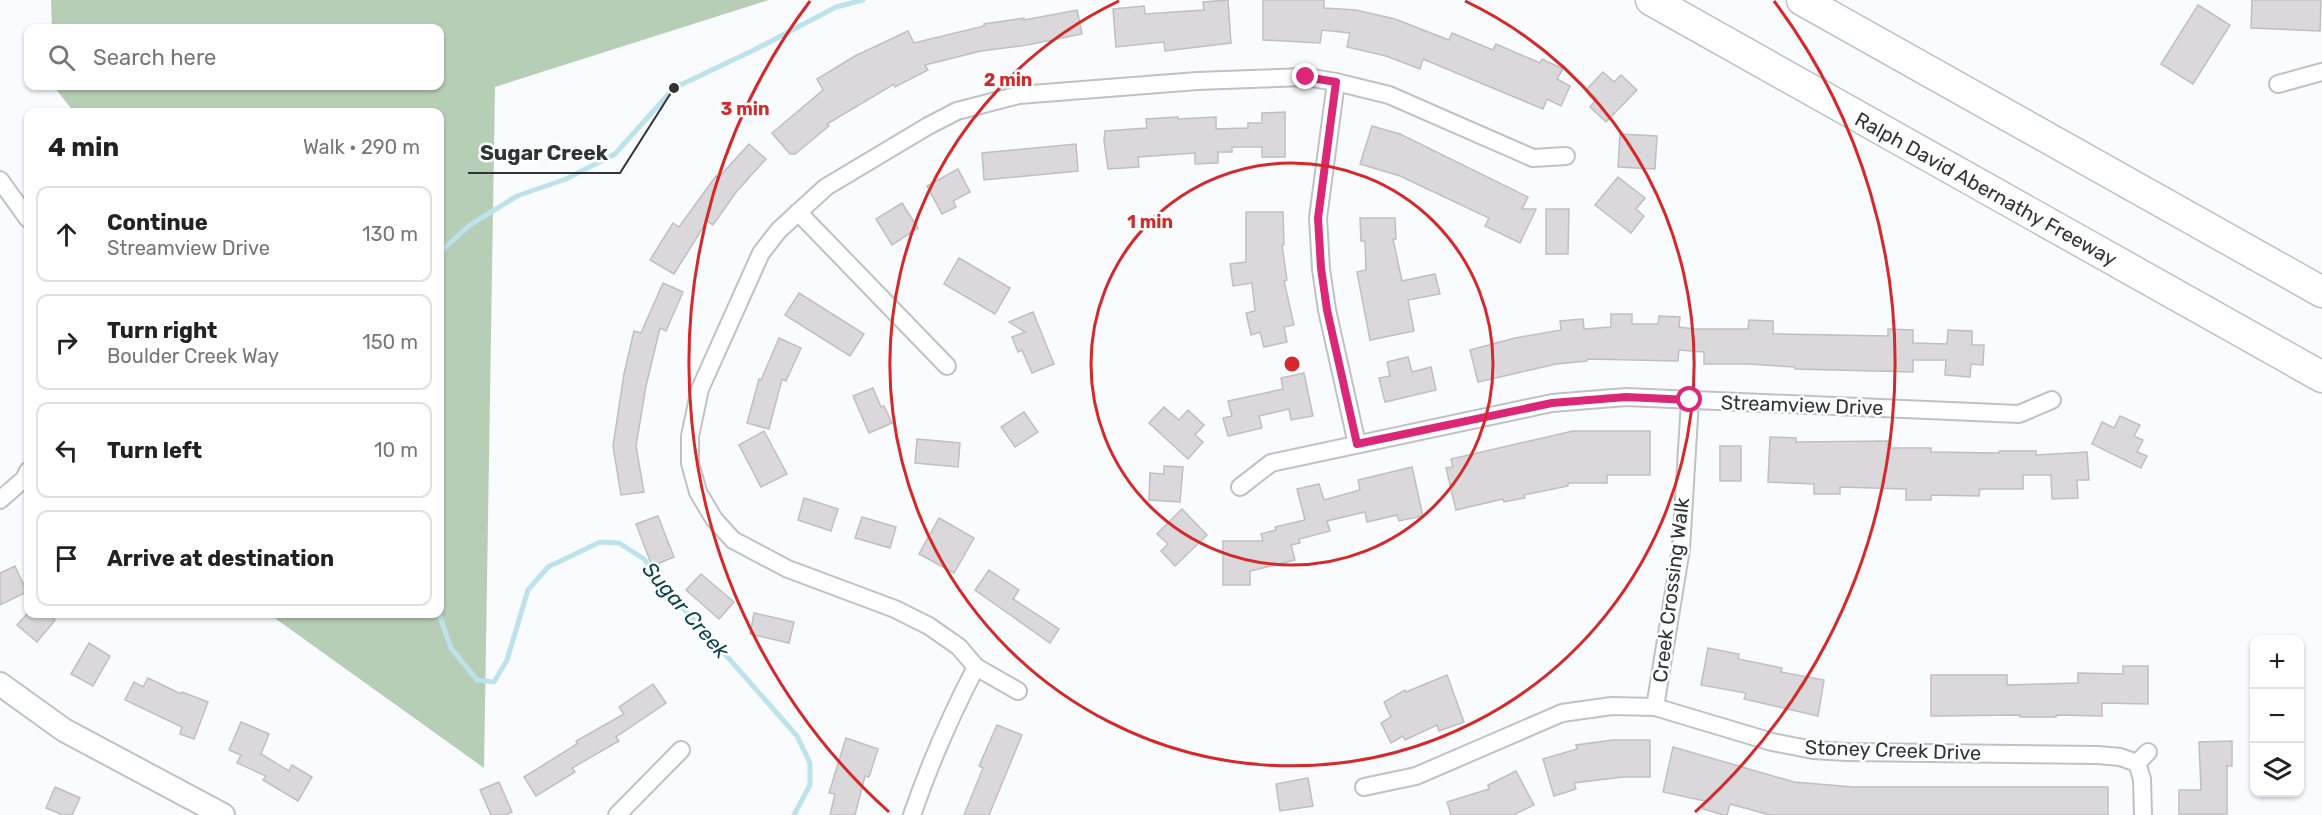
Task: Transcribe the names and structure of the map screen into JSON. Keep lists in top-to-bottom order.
{
  "streets": {
    "highway": ["Ralph David Abernathy Freeway"],
    "street": ["Streamview Drive", "Creek Crossing Walk", "Stoney Creek Drive"]
  },
  "crossings": [
    ["Streamview Drive", "Creek Crossing Walk"],
    ["Creek Crossing Walk", "Stoney Creek Drive"]
  ],
  "water": ["Sugar Creek"],
  "places": ["Sugar Creek"],
  "page": {
    "search": "Search here",
    "heading": ["4 min", "Walk · 290 m"],
    "list": [
      ["Continue", "Streamview Drive", "130 m"],
      ["Turn right", "Boulder Creek Way", "150 m"],
      ["Turn left", "10 m"],
      "Arrive at destination"
    ],
    "map_buttons": ["+", "−"]
  },
  "rings": ["2 min", "3 min", "1 min"]
}
